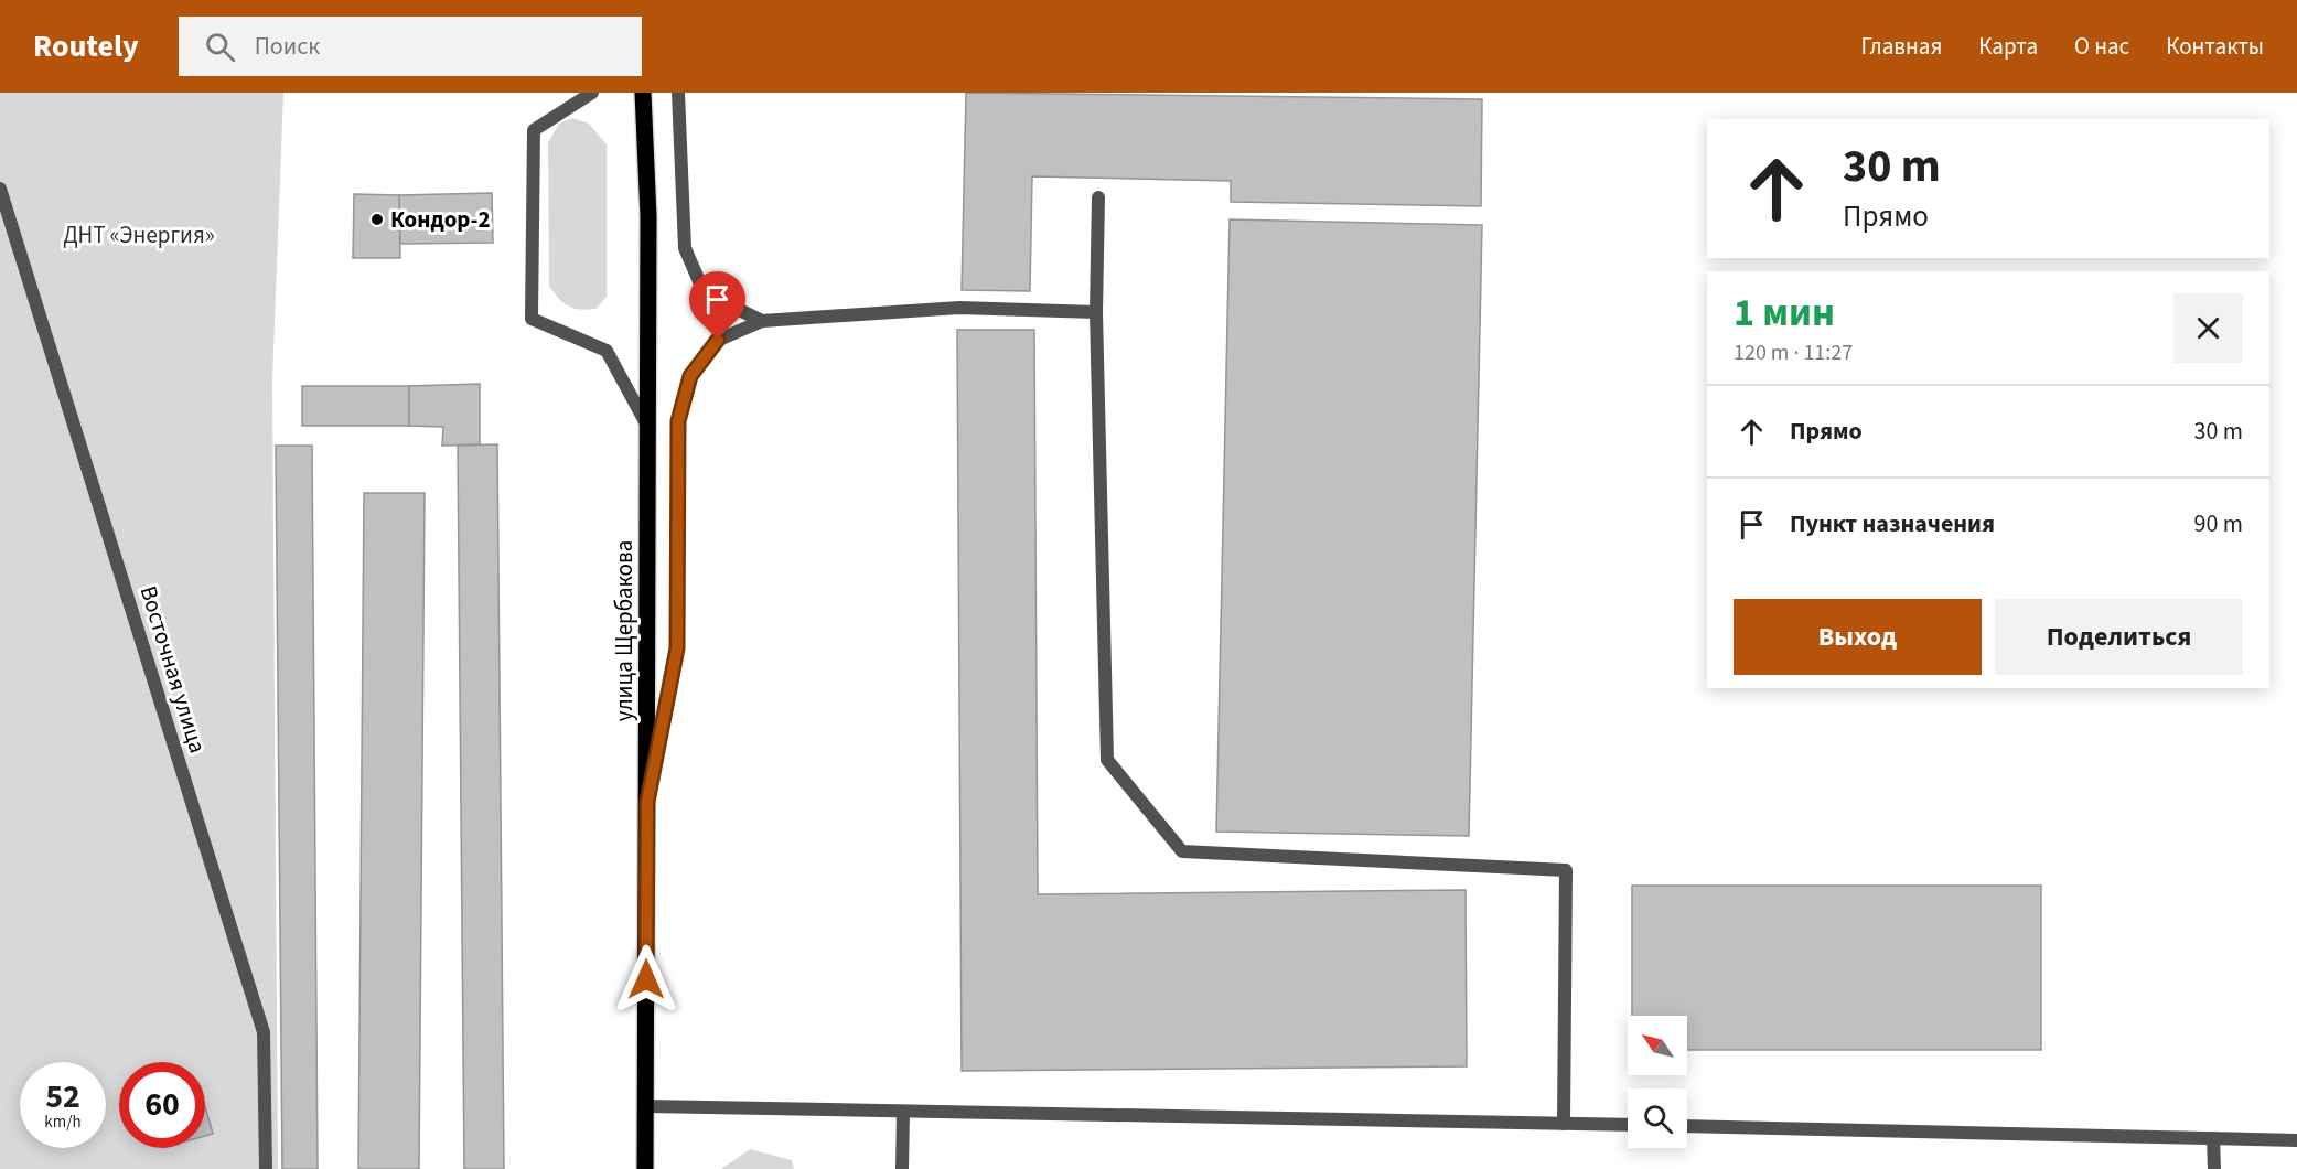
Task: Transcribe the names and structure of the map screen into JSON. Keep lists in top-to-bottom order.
{
  "streets": {
    "main road": ["улица Щербакова"],
    "street": ["Восточная улица"]
  },
  "parks": ["ДНТ «Энергия»"],
  "places": ["Кондор-2"],
  "north": "top left",
  "page": {
    "header": "Routely",
    "search": "Поиск",
    "nav": [
      "Главная",
      "Карта",
      "О нас",
      "Контакты"
    ],
    "turn": ["30 m", "Прямо"],
    "heading": ["1 мин", "120 m · 11:27"],
    "list": [
      {
        "name": "Прямо",
        "value": "30 m"
      },
      {
        "name": "Пункт назначения",
        "value": "90 m"
      }
    ],
    "buttons": ["Выход", "Поделиться"],
    "speed": "52 km/h",
    "limit": "60"
  }
}
